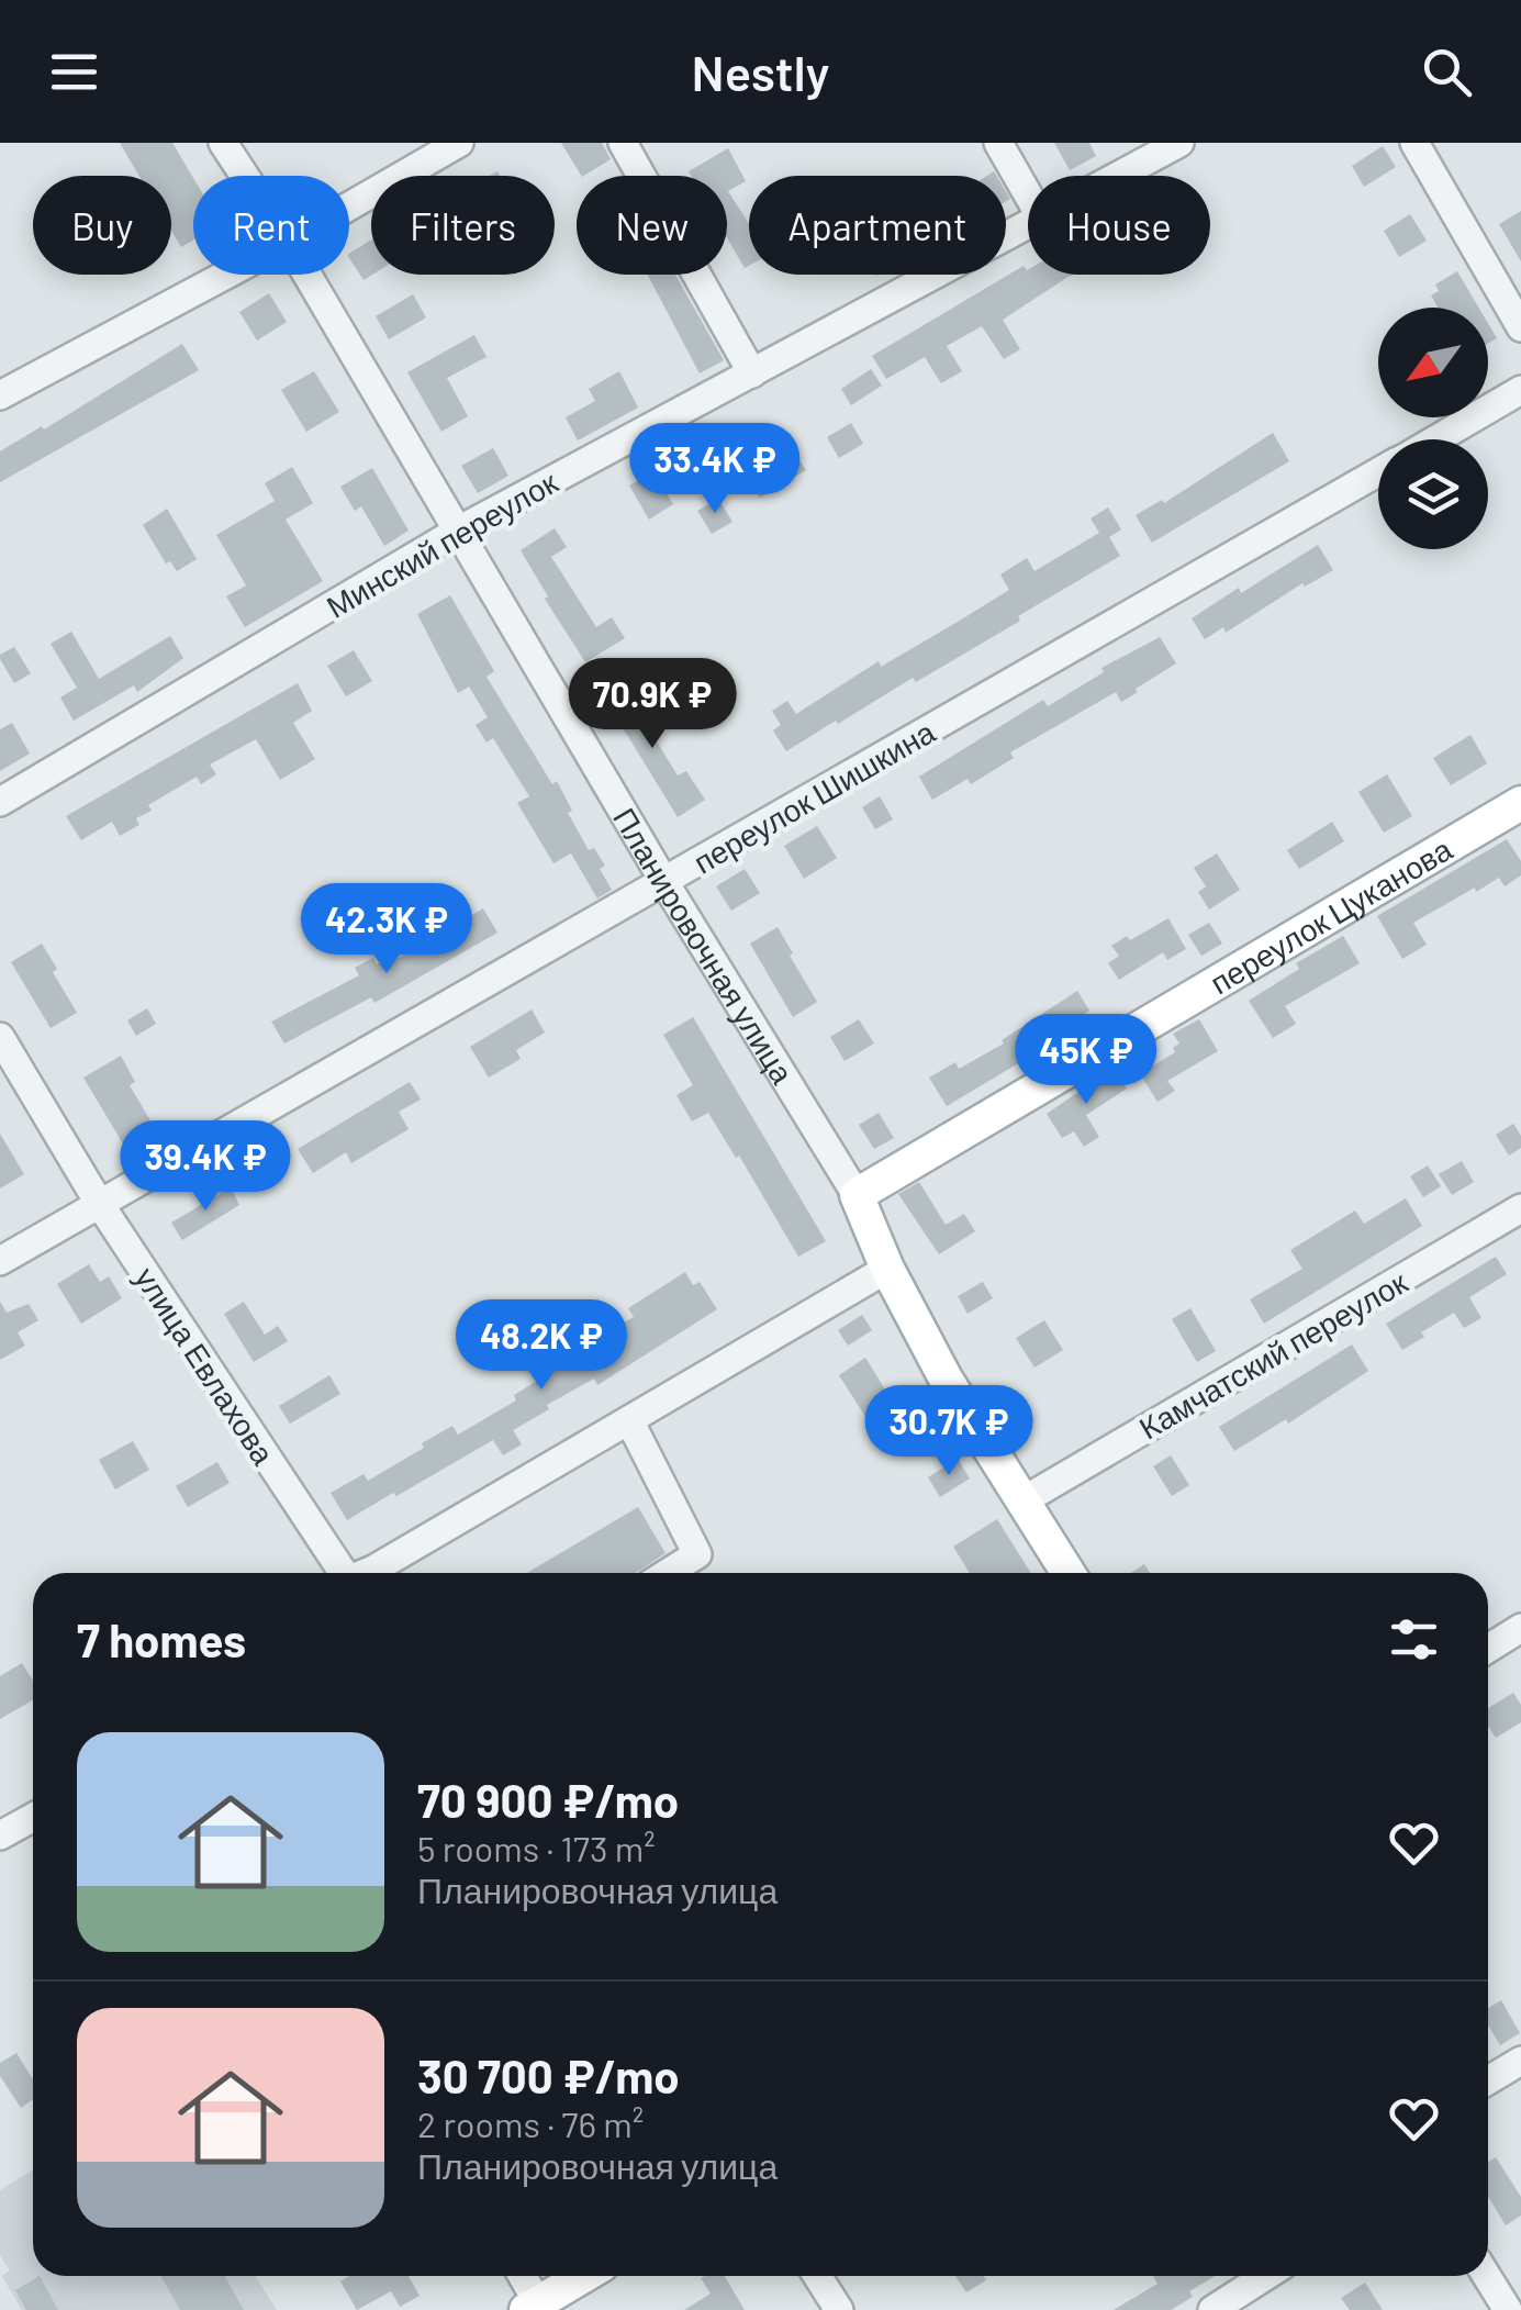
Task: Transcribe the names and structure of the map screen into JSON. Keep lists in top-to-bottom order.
{
  "streets": {
    "main road": ["переулок Цуканова", "Планировочная улица"],
    "street": [
      "Минский переулок",
      "переулок Шишкина",
      "Камчатский переулок",
      "улица Евлахова"
    ]
  },
  "crossings": [
    ["Минский переулок", "Планировочная улица"],
    ["переулок Шишкина", "Планировочная улица"],
    ["переулок Шишкина", "улица Евлахова"],
    ["переулок Цуканова", "Планировочная улица"],
    ["Планировочная улица", "Камчатский переулок"]
  ],
  "north": "bottom left",
  "page": {
    "header": "Nestly",
    "chip": [
      "Buy",
      "Rent",
      "Filters",
      "New",
      "Apartment",
      "House"
    ],
    "price": [
      "33.4K ₽",
      "70.9K ₽",
      "42.3K ₽",
      "45K ₽",
      "39.4K ₽",
      "48.2K ₽",
      "30.7K ₽"
    ],
    "heading": "7 homes",
    "list": [
      {
        "name": "70 900 ₽/mo",
        "note": "5 rooms · 173 m² · Планировочная улица"
      },
      {
        "name": "30 700 ₽/mo",
        "note": "2 rooms · 76 m² · Планировочная улица"
      }
    ]
  }
}
